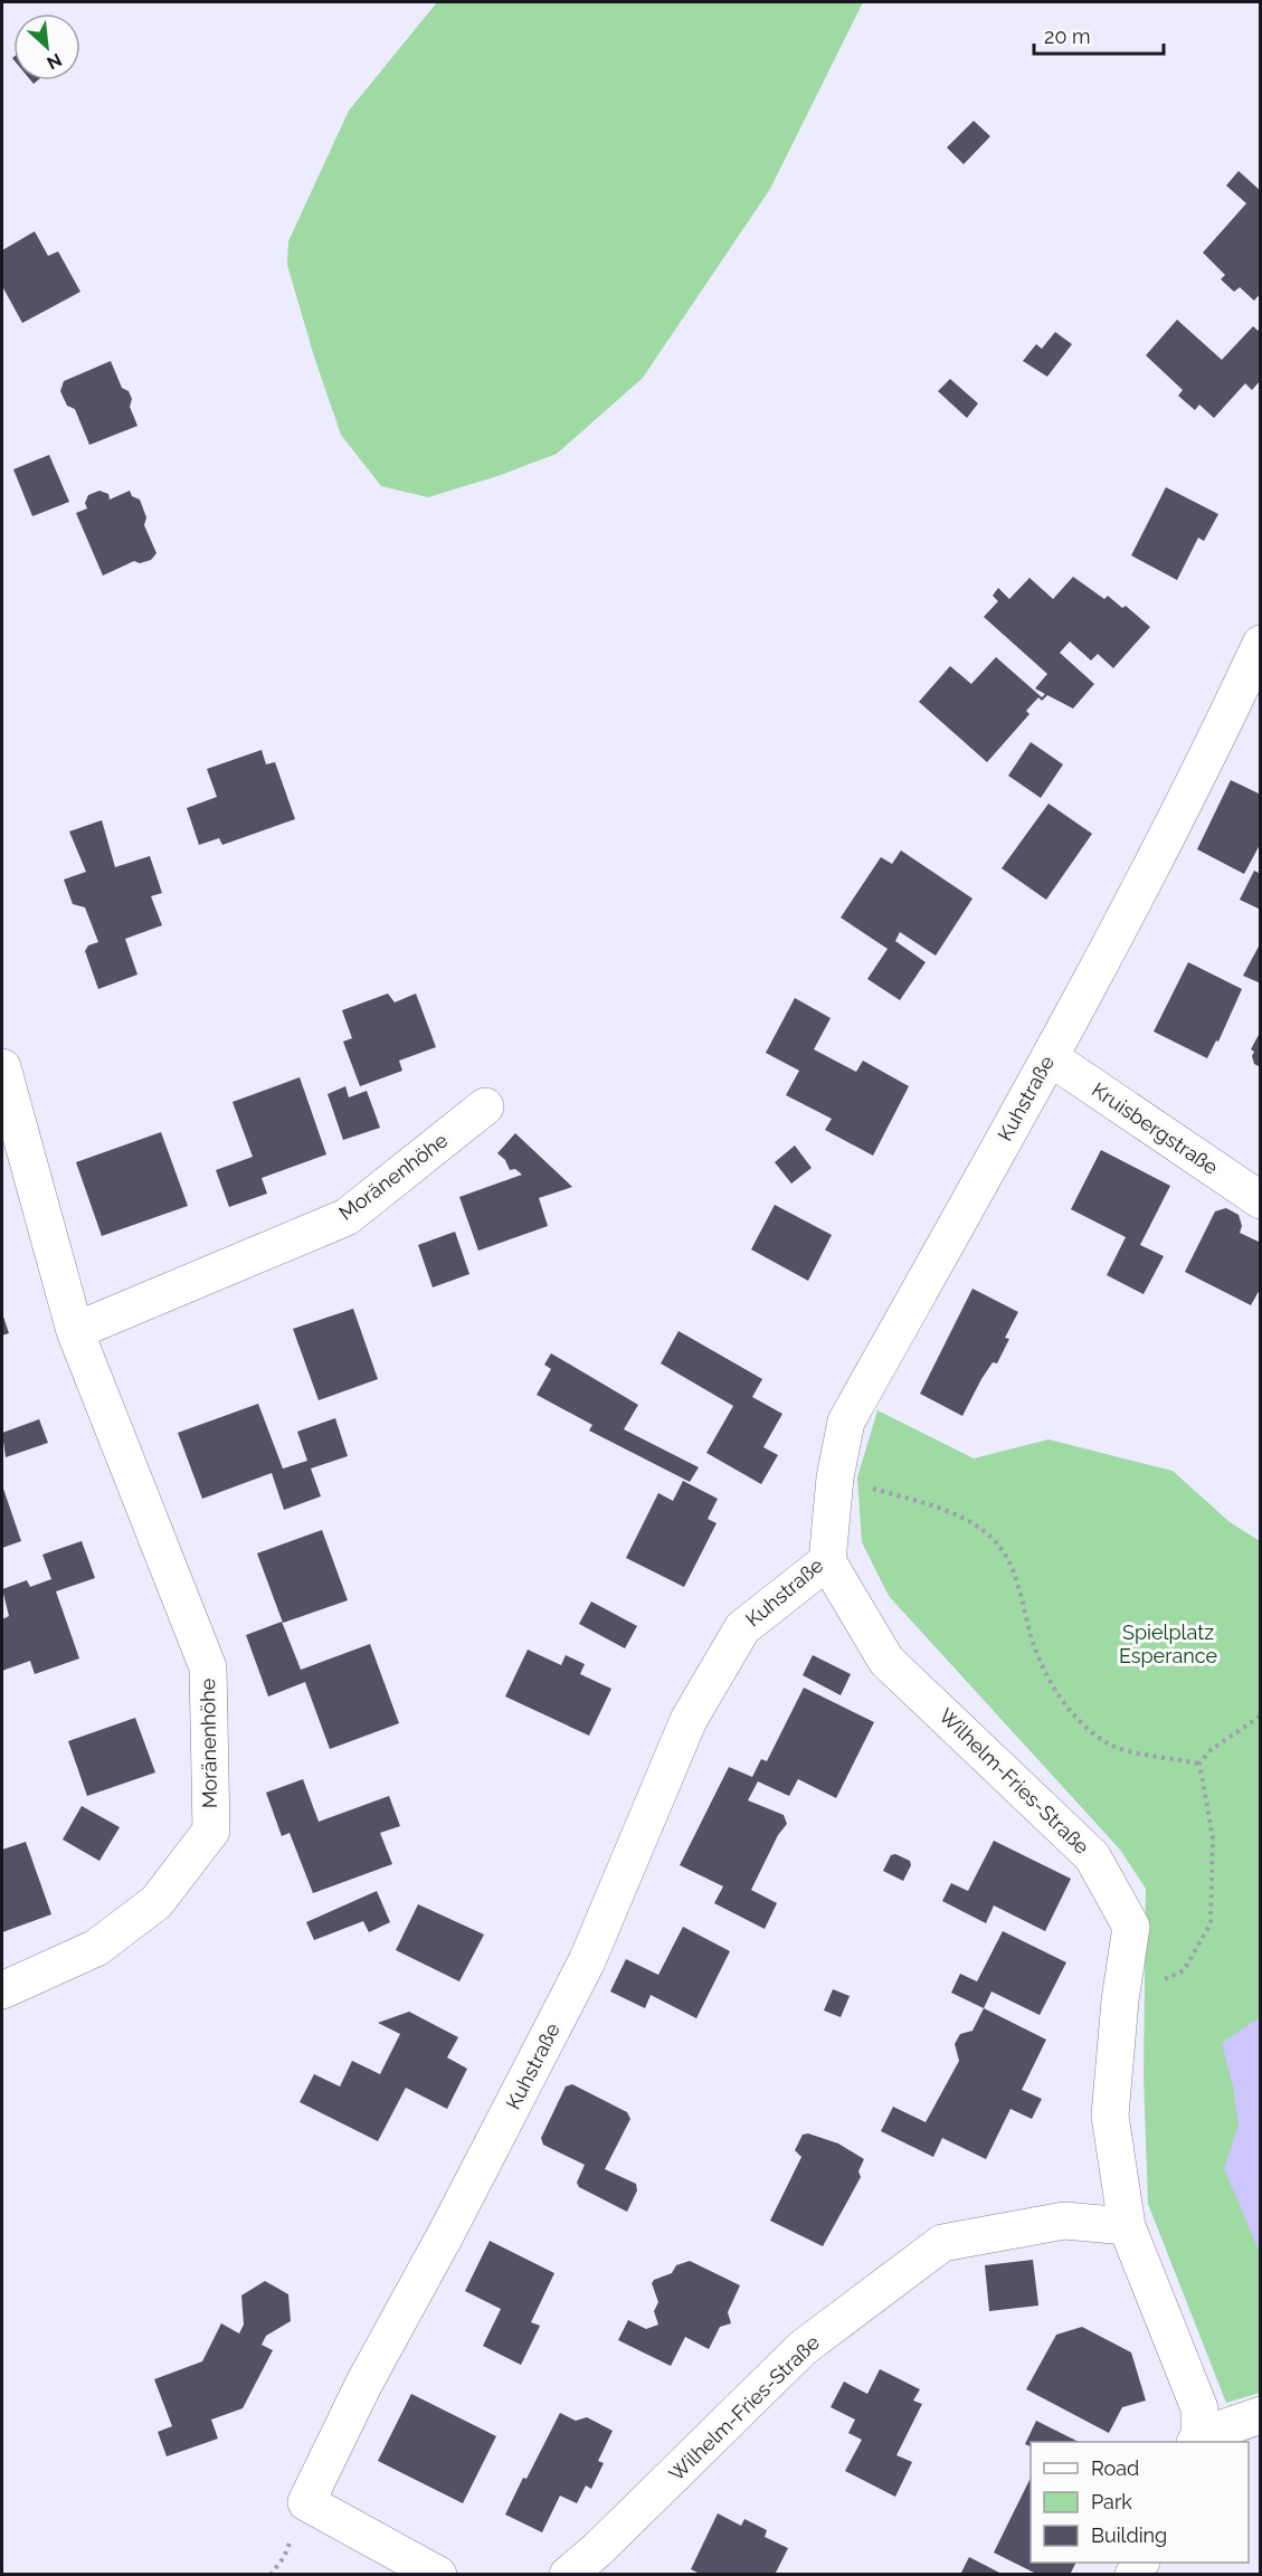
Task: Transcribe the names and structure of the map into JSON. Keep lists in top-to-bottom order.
{
  "streets": {
    "street": [
      "Kuhstraße",
      "Kruisbergstraße",
      "Moränenhöhe",
      "Wilhelm-Fries-Straße"
    ]
  },
  "crossings": [
    ["Kuhstraße", "Kruisbergstraße"],
    ["Kuhstraße", "Wilhelm-Fries-Straße"]
  ],
  "parks": ["Spielplatz Esperance"],
  "legend": ["Road", "Park", "Building"],
  "scale_bar": "20 m",
  "north": "bottom right"
}
